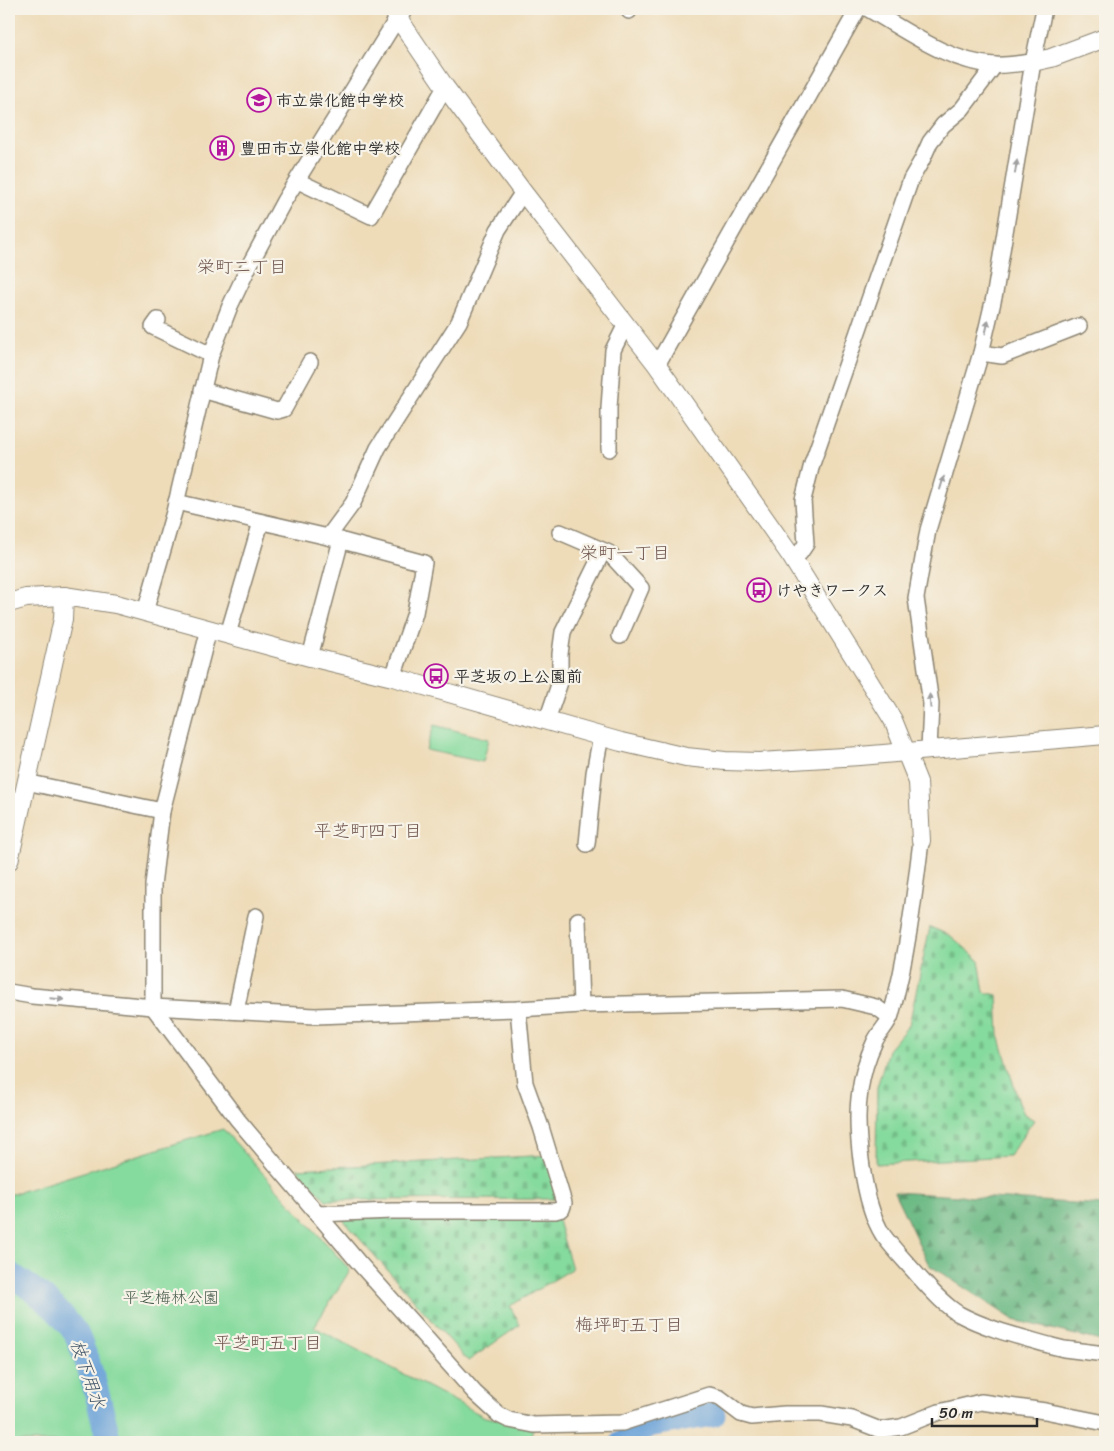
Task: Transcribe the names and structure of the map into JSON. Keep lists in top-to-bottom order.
{
  "districts": [
    "栄町二丁目",
    "栄町一丁目",
    "平芝町四丁目",
    "梅坪町五丁目",
    "平芝町五丁目"
  ],
  "water": ["枝下用水"],
  "parks": ["平芝梅林公園"],
  "places": {
    "school or university": ["市立崇化館中学校"],
    "building": ["豊田市立崇化館中学校"],
    "bus stop": ["けやきワークス", "平芝坂の上公園前"]
  },
  "scale_bar": "50 m"
}
